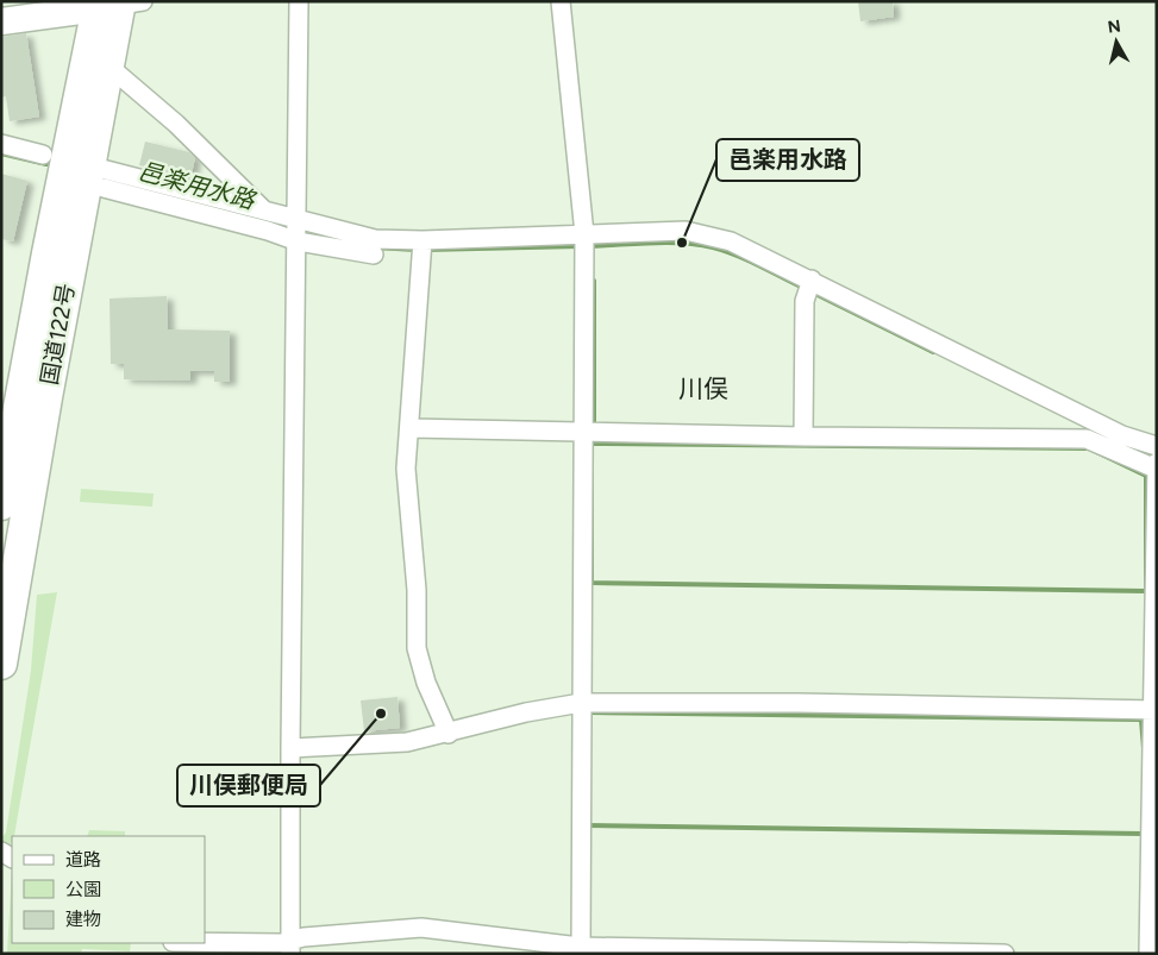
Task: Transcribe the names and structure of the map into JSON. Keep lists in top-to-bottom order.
{
  "streets": {
    "highway": ["国道122号"]
  },
  "districts": ["川俣"],
  "water": ["邑楽用水路"],
  "places": ["邑楽用水路", "川俣郵便局"],
  "legend": ["道路", "公園", "建物"],
  "north": "top"
}
